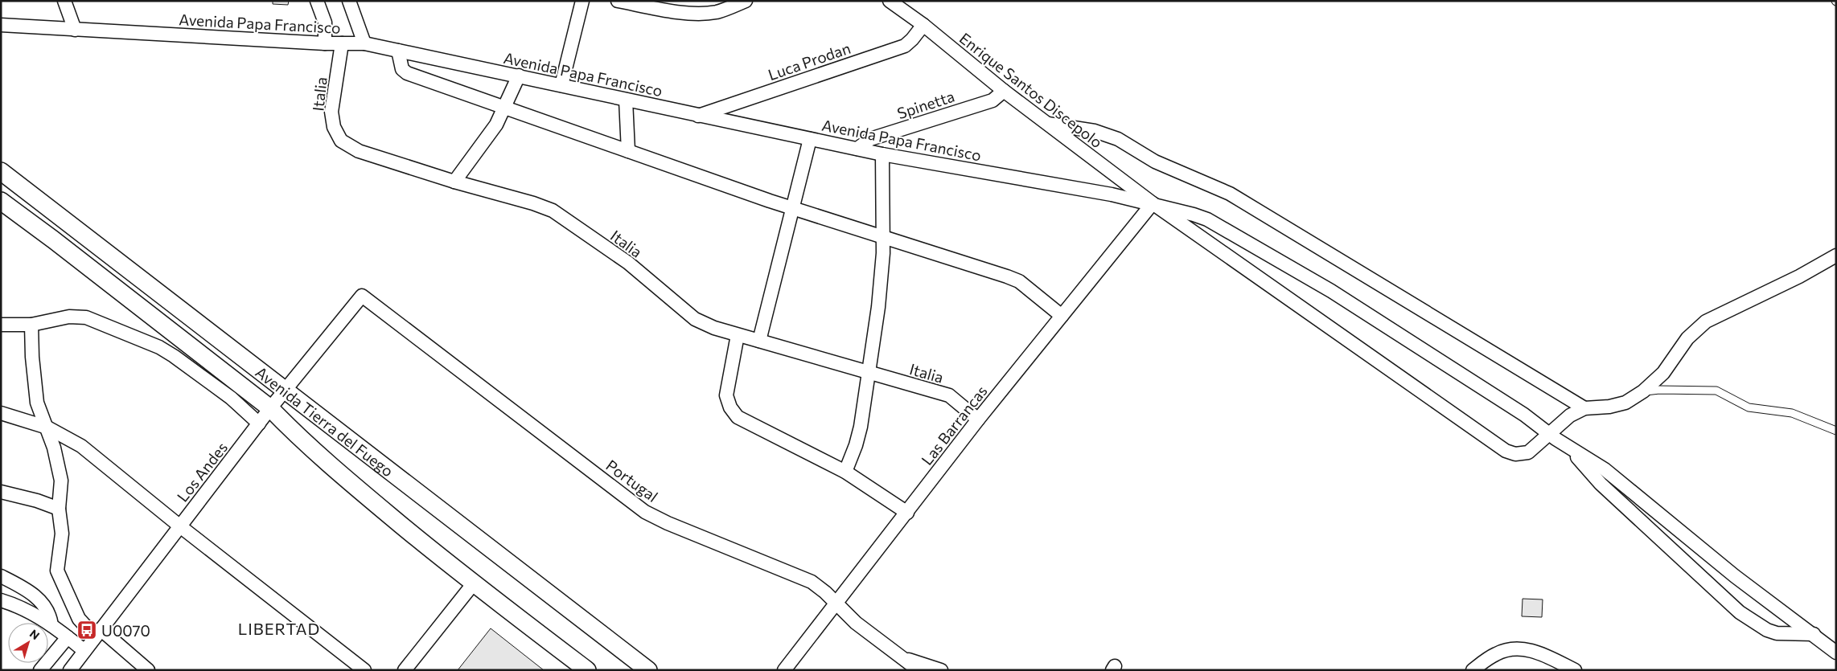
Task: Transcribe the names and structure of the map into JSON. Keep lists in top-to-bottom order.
{
  "streets": {
    "street": [
      "Avenida Papa Francisco",
      "Luca Prodan",
      "Enrique Santos Discepolo",
      "Italia",
      "Spinetta",
      "Avenida Tierra del Fuego",
      "Las Barrancas",
      "Los Andes",
      "Portugal"
    ]
  },
  "crossings": [
    ["Avenida Papa Francisco", "Luca Prodan"],
    ["Avenida Papa Francisco", "Enrique Santos Discepolo"],
    ["Avenida Papa Francisco", "Italia"],
    ["Avenida Papa Francisco", "Spinetta"],
    ["Avenida Papa Francisco", "Las Barrancas"],
    ["Luca Prodan", "Enrique Santos Discepolo"],
    ["Enrique Santos Discepolo", "Spinetta"],
    ["Enrique Santos Discepolo", "Las Barrancas"],
    ["Italia", "Las Barrancas"],
    ["Avenida Tierra del Fuego", "Los Andes"],
    ["Las Barrancas", "Portugal"],
    ["Los Andes", "Portugal"]
  ],
  "districts": ["LIBERTAD"],
  "places": {
    "bus stop": ["U0070"]
  },
  "north": "top right"
}
